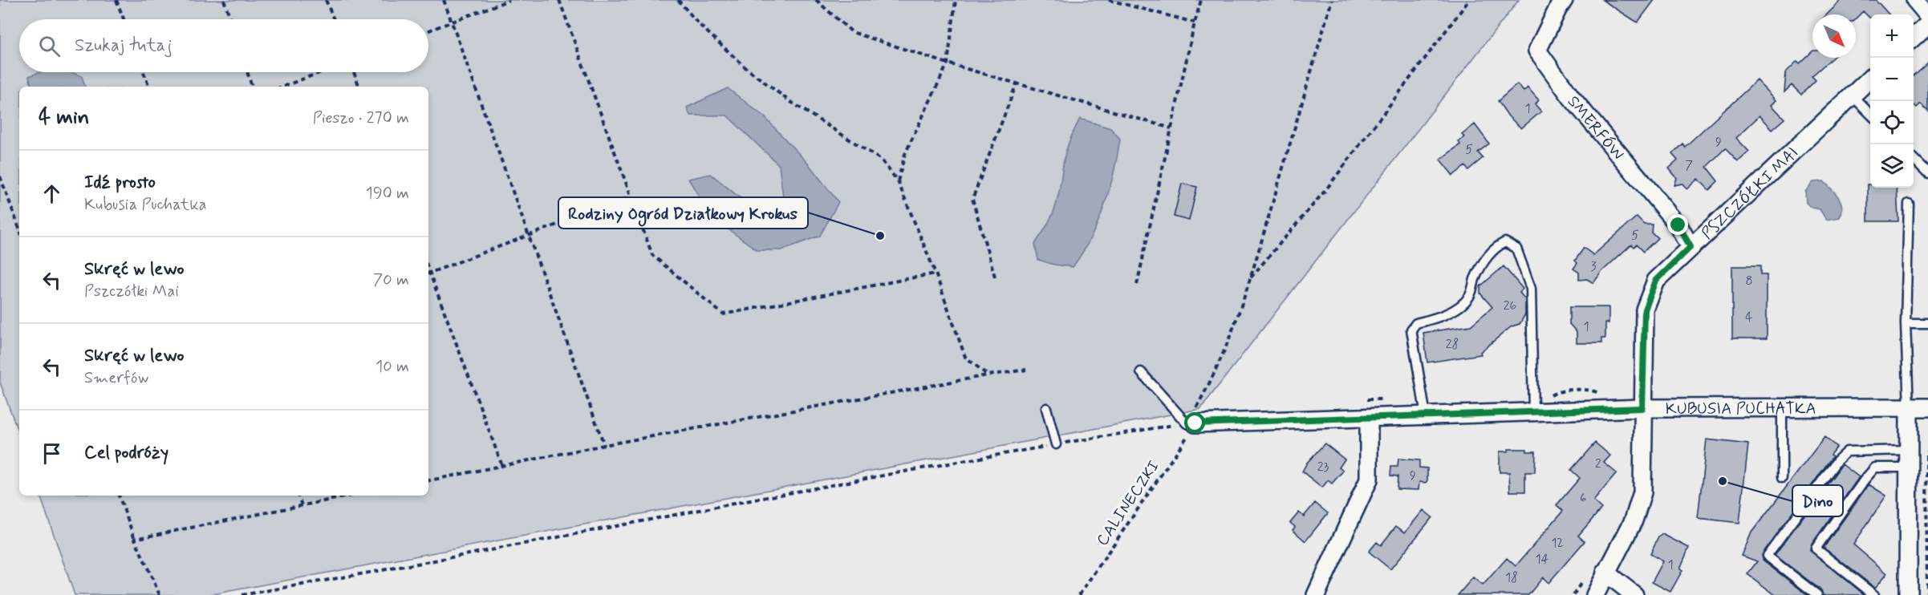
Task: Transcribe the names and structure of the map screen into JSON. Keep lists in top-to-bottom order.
{
  "streets": {
    "street": ["SMERFÓW", "PSZCZÓŁKI MAI", "KUBUSIA PUCHATKA"],
    "path": ["CALINECZKI"]
  },
  "crossings": [
    ["SMERFÓW", "PSZCZÓŁKI MAI"],
    ["PSZCZÓŁKI MAI", "KUBUSIA PUCHATKA"],
    ["KUBUSIA PUCHATKA", "CALINECZKI"]
  ],
  "places": ["Rodziny Ogród Działkowy Krokus", "Dino"],
  "house_numbers": [
    "1",
    "9",
    "5",
    "7",
    "5",
    "3",
    "8",
    "26",
    "4",
    "1",
    "28",
    "2",
    "23",
    "9",
    "6",
    "12",
    "14",
    "1",
    "18"
  ],
  "north": "bottom right",
  "page": {
    "map_buttons": ["+", "−"],
    "search": "Szukaj tutaj",
    "heading": ["4 min", "Pieszo · 270 m"],
    "list": [
      ["Idź prosto", "Kubusia Puchatka", "190 m"],
      ["Skręć w lewo", "Pszczółki Mai", "70 m"],
      ["Skręć w lewo", "Smerfów", "10 m"],
      "Cel podróży"
    ]
  }
}
